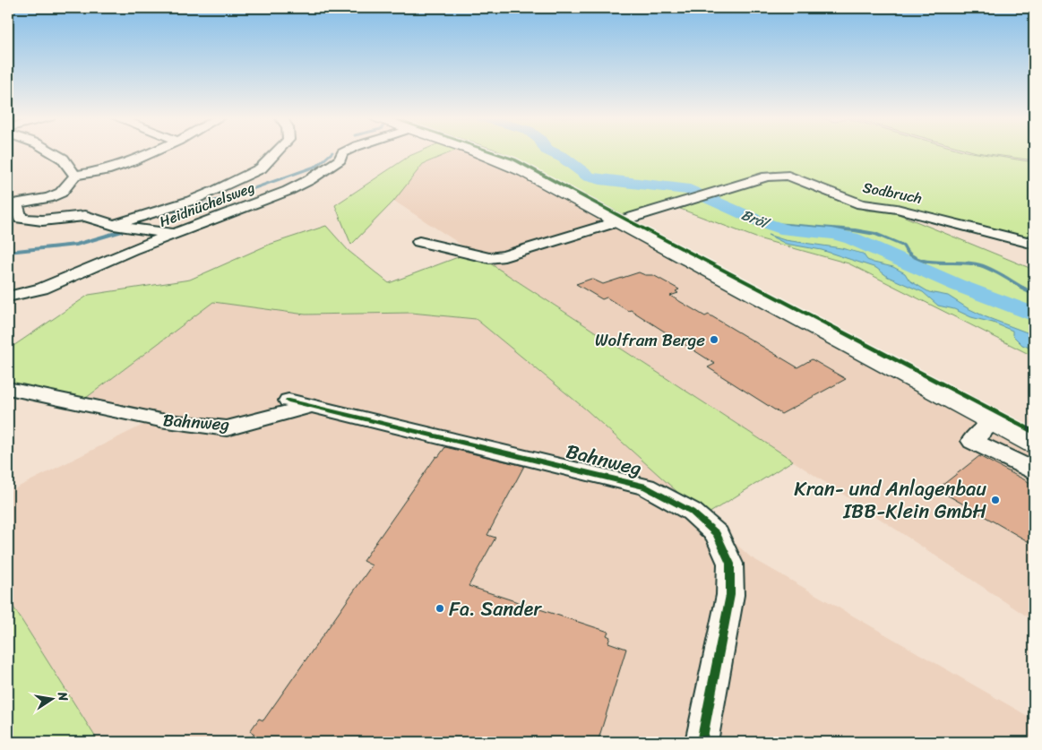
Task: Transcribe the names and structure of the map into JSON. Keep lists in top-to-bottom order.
{
  "streets": {
    "street": ["Sodbruch", "Heidnüchelsweg", "Bahnweg"]
  },
  "water": ["Bröl"],
  "places": ["Wolfram Berge", "Kran- und Anlagenbau IBB-Klein GmbH", "Fa. Sander"],
  "north": "right"
}
